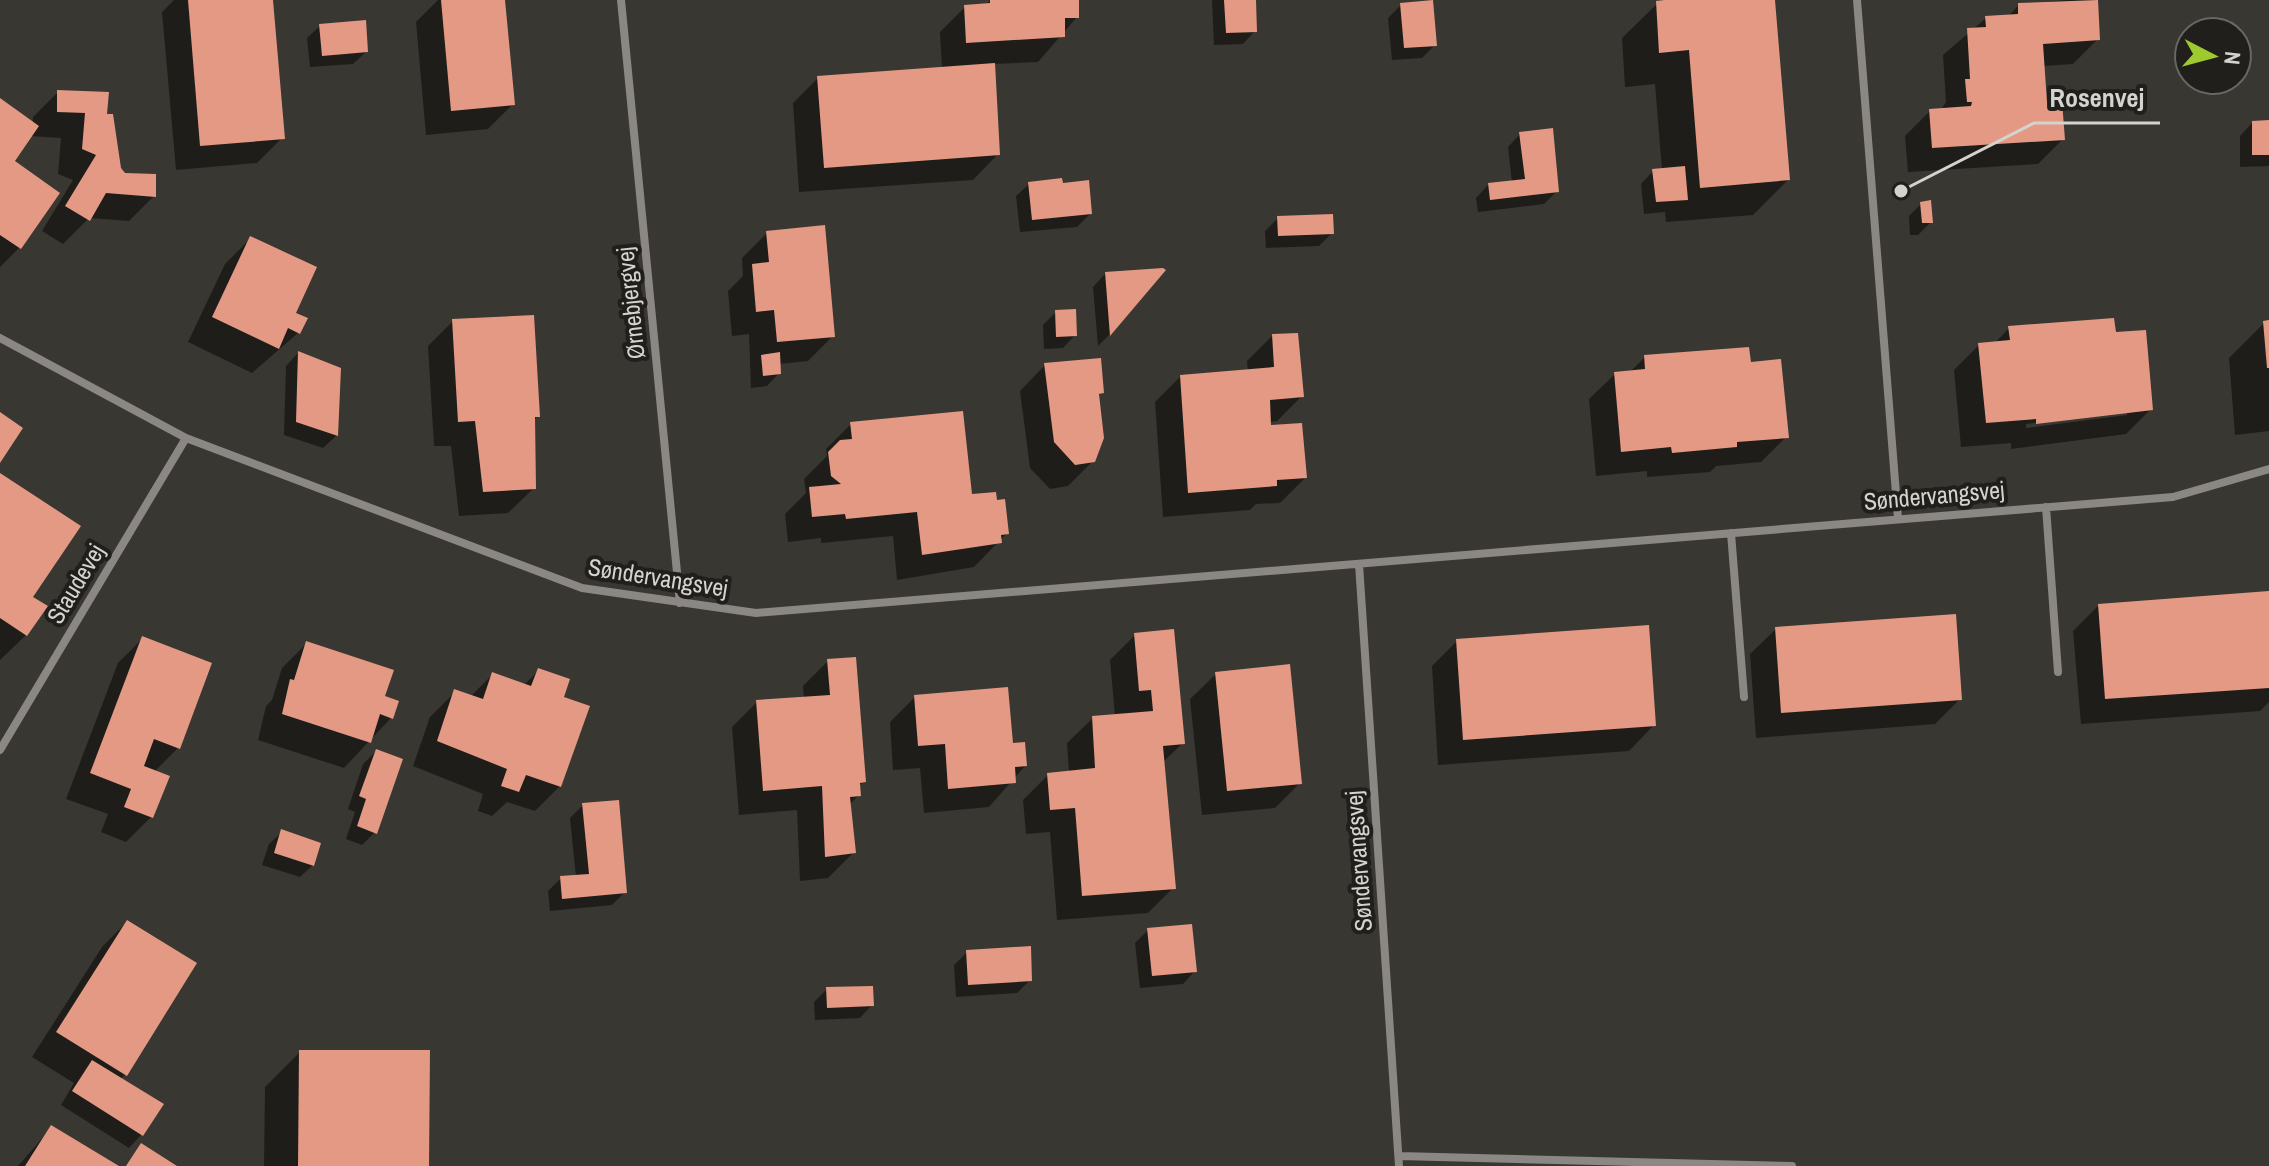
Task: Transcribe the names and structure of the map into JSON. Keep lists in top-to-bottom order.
{
  "streets": {
    "street": ["Ørnebjergvej", "Søndervangsvej", "Staudevej"]
  },
  "crossings": [
    ["Ørnebjergvej", "Søndervangsvej"],
    ["Søndervangsvej", "Staudevej"]
  ],
  "places": ["Rosenvej"],
  "north": "right"
}
